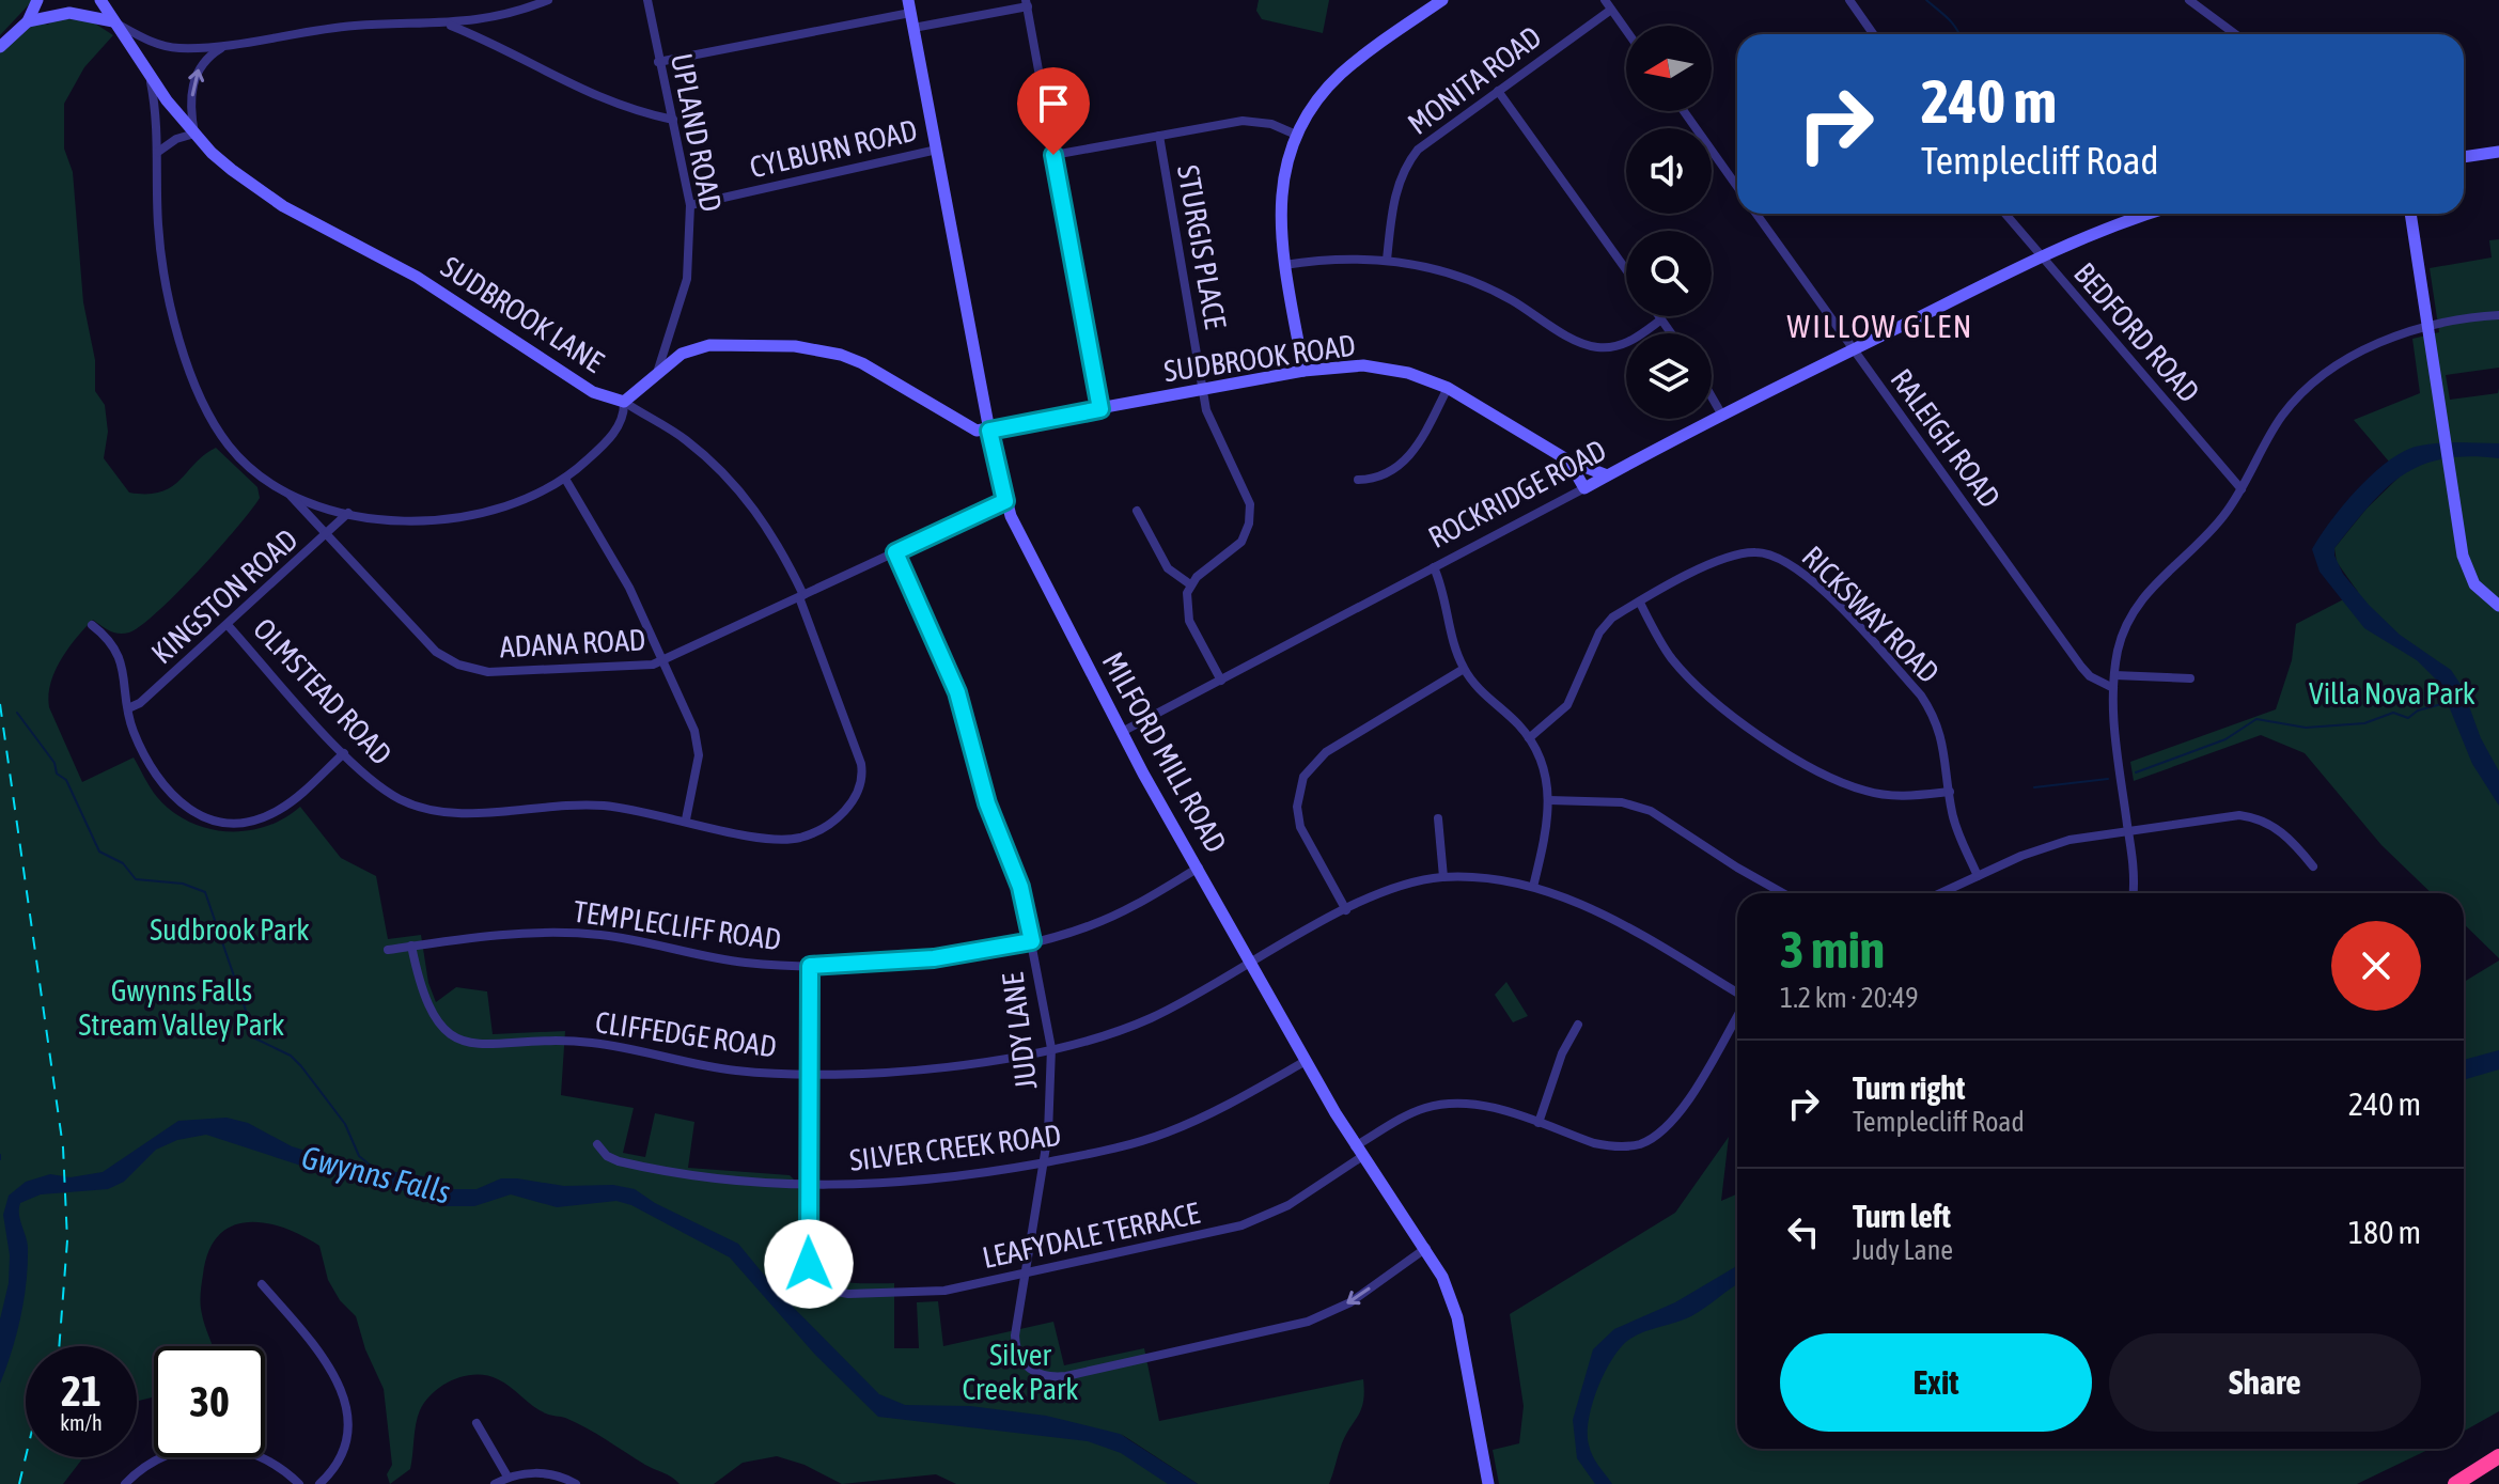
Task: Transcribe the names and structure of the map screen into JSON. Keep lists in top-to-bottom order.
{
  "streets": {
    "street": [
      "MONITA ROAD",
      "UPLAND ROAD",
      "CYLBURN ROAD",
      "STURGIS PLACE",
      "SUDBROOK LANE",
      "BEDFORD ROAD",
      "SUDBROOK ROAD",
      "RALEIGH ROAD",
      "ROCKRIDGE ROAD",
      "KINGSTON ROAD",
      "RICKSWAY ROAD",
      "ADANA ROAD",
      "OLMSTEAD ROAD",
      "MILFORD MILL ROAD",
      "TEMPLECLIFF ROAD",
      "JUDY LANE",
      "CLIFFEDGE ROAD",
      "SILVER CREEK ROAD",
      "LEAFYDALE TERRACE"
    ]
  },
  "crossings": [
    ["UPLAND ROAD", "CYLBURN ROAD"],
    ["UPLAND ROAD", "SUDBROOK LANE"],
    ["CYLBURN ROAD", "MILFORD MILL ROAD"],
    ["STURGIS PLACE", "SUDBROOK ROAD"],
    ["SUDBROOK LANE", "SUDBROOK ROAD"],
    ["SUDBROOK LANE", "MILFORD MILL ROAD"],
    ["BEDFORD ROAD", "ROCKRIDGE ROAD"],
    ["SUDBROOK ROAD", "ROCKRIDGE ROAD"],
    ["SUDBROOK ROAD", "MILFORD MILL ROAD"],
    ["RALEIGH ROAD", "ROCKRIDGE ROAD"],
    ["ROCKRIDGE ROAD", "MILFORD MILL ROAD"],
    ["KINGSTON ROAD", "ADANA ROAD"],
    ["KINGSTON ROAD", "OLMSTEAD ROAD"],
    ["ADANA ROAD", "OLMSTEAD ROAD"],
    ["ADANA ROAD", "MILFORD MILL ROAD"],
    ["ADANA ROAD", "JUDY LANE"],
    ["MILFORD MILL ROAD", "TEMPLECLIFF ROAD"],
    ["MILFORD MILL ROAD", "JUDY LANE"],
    ["MILFORD MILL ROAD", "CLIFFEDGE ROAD"],
    ["MILFORD MILL ROAD", "SILVER CREEK ROAD"],
    ["MILFORD MILL ROAD", "LEAFYDALE TERRACE"],
    ["TEMPLECLIFF ROAD", "JUDY LANE"],
    ["TEMPLECLIFF ROAD", "CLIFFEDGE ROAD"],
    ["JUDY LANE", "CLIFFEDGE ROAD"],
    ["JUDY LANE", "SILVER CREEK ROAD"],
    ["JUDY LANE", "LEAFYDALE TERRACE"],
    ["SILVER CREEK ROAD", "LEAFYDALE TERRACE"]
  ],
  "districts": ["WILLOW GLEN"],
  "water": ["Gwynns Falls"],
  "parks": [
    "Villa Nova Park",
    "Sudbrook Park",
    "Gwynns Falls Stream Valley Park",
    "Silver Creek Park"
  ],
  "north": "left",
  "page": {
    "turn": ["240 m", "Templecliff Road"],
    "heading": ["3 min", "1.2 km · 20:49"],
    "list": [
      {
        "name": "Turn right",
        "note": "Templecliff Road",
        "value": "240 m"
      },
      {
        "name": "Turn left",
        "note": "Judy Lane",
        "value": "180 m"
      }
    ],
    "buttons": ["Exit", "Share"],
    "speed": "21 km/h",
    "limit": "30"
  }
}
